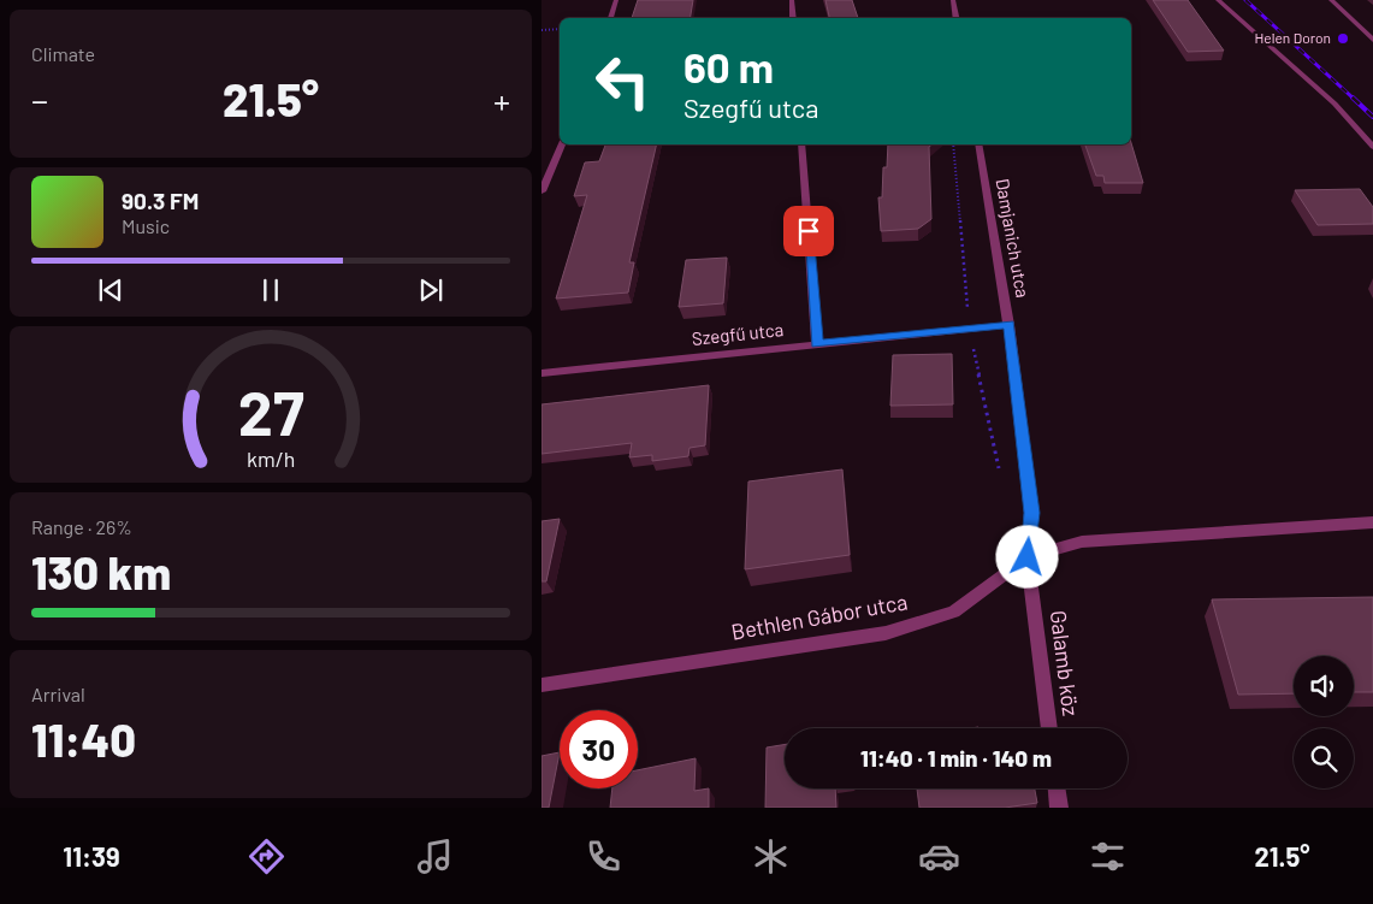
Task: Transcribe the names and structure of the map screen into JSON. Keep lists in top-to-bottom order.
{
  "streets": {
    "street": [
      "Damjanich utca",
      "Szegfű utca",
      "Bethlen Gábor utca",
      "Galamb köz"
    ]
  },
  "crossings": [
    ["Damjanich utca", "Szegfű utca"],
    ["Damjanich utca", "Bethlen Gábor utca"],
    ["Damjanich utca", "Galamb köz"],
    ["Bethlen Gábor utca", "Galamb köz"]
  ],
  "places": ["Helen Doron"],
  "page": {
    "tile": [
      "Climate",
      ["Range · 26%", "130 km"],
      ["Arrival", "11:40"]
    ],
    "turn": ["60 m", "Szegfű utca"],
    "heat": ["−", "21.5°", "+"],
    "song": ["90.3 FM", "Music"],
    "limit": "30",
    "trip": "11:40 · 1 min · 140 m",
    "tabs": ["11:39", "21.5°"],
    "gauge": ["27", "km/h"]
  }
}
